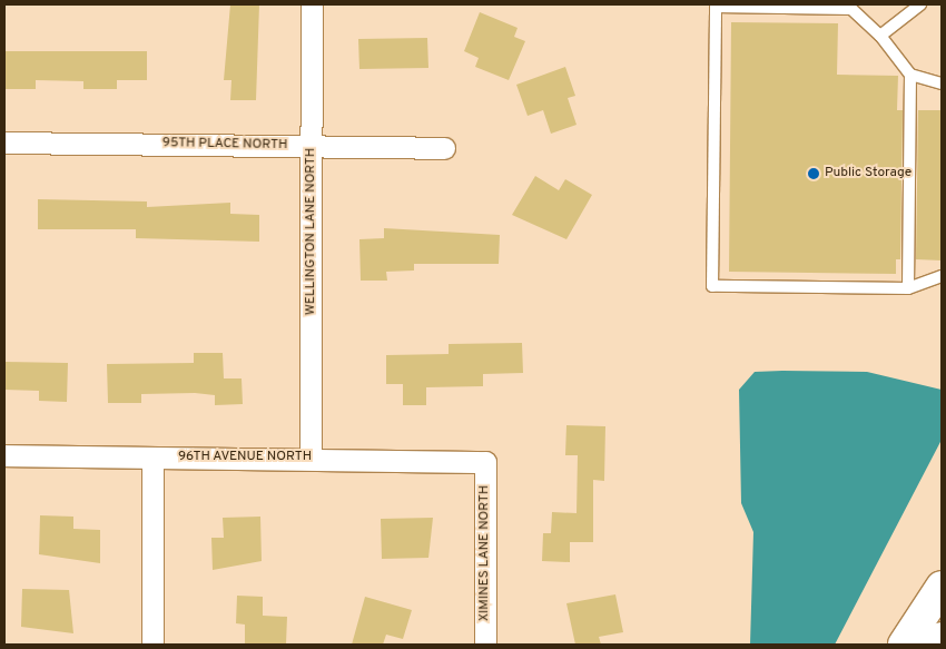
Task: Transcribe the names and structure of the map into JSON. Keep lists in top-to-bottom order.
{
  "streets": {
    "street": [
      "95TH PLACE NORTH",
      "WELLINGTON LANE NORTH",
      "96TH AVENUE NORTH",
      "XIMINES LANE NORTH"
    ]
  },
  "crossings": [
    ["95TH PLACE NORTH", "WELLINGTON LANE NORTH"],
    ["WELLINGTON LANE NORTH", "96TH AVENUE NORTH"],
    ["96TH AVENUE NORTH", "XIMINES LANE NORTH"]
  ],
  "places": ["Public Storage"]
}
